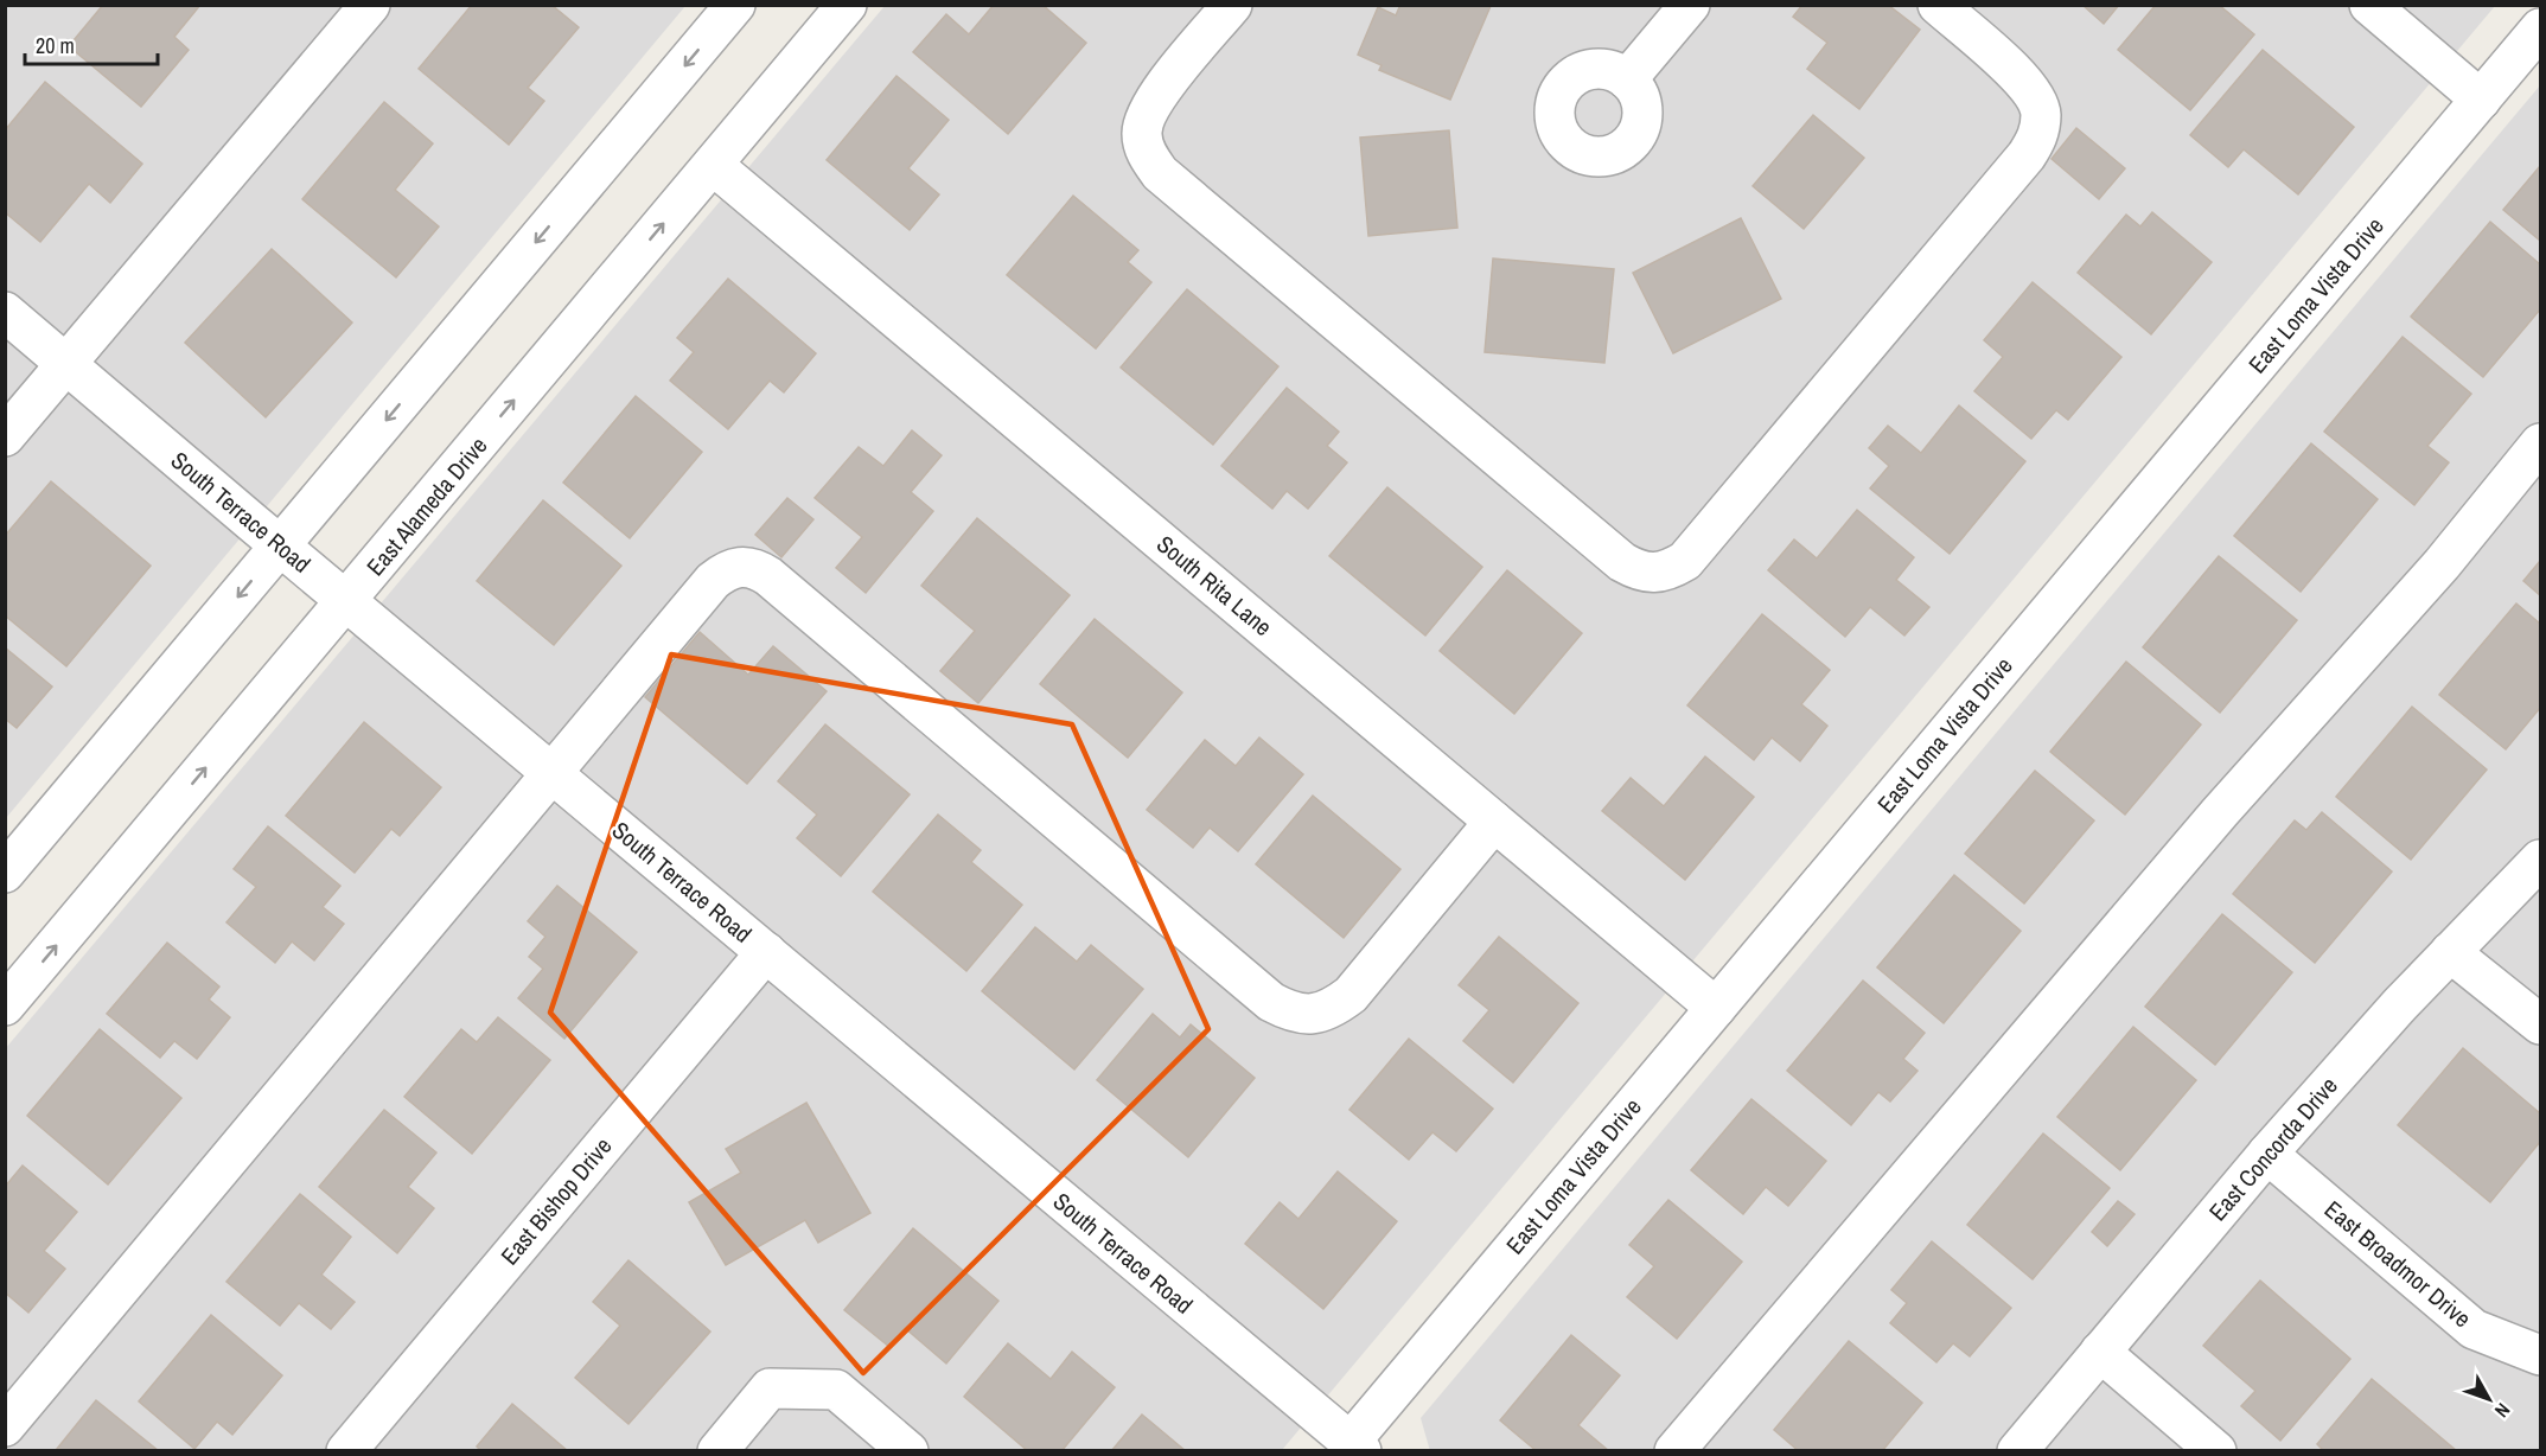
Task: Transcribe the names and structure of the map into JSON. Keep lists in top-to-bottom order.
{
  "streets": {
    "street": [
      "East Loma Vista Drive",
      "East Alameda Drive",
      "South Terrace Road",
      "South Rita Lane",
      "East Concorda Drive",
      "East Bishop Drive",
      "East Broadmor Drive"
    ]
  },
  "crossings": [
    ["East Loma Vista Drive", "South Terrace Road"],
    ["East Loma Vista Drive", "South Rita Lane"],
    ["East Alameda Drive", "South Terrace Road"],
    ["East Alameda Drive", "South Rita Lane"],
    ["South Terrace Road", "East Bishop Drive"],
    ["East Concorda Drive", "East Broadmor Drive"]
  ],
  "scale_bar": "20 m",
  "north": "bottom right"
}
